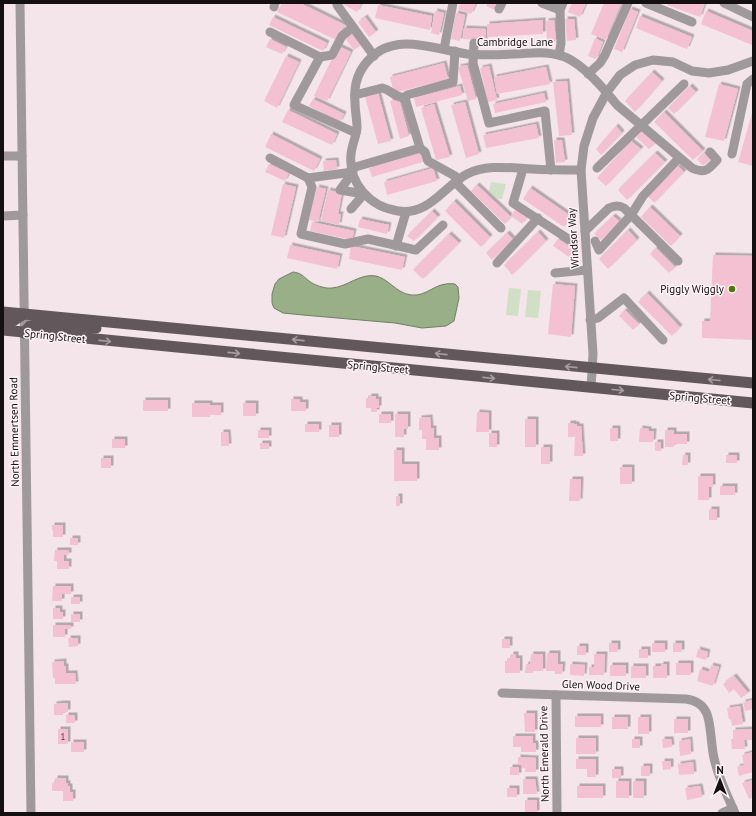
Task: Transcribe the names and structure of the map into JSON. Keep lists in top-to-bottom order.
{
  "streets": {
    "main road": ["Spring Street"],
    "street": [
      "Cambridge Lane",
      "Windsor Way",
      "North Emmertsen Road",
      "Glen Wood Drive",
      "North Emerald Drive"
    ]
  },
  "crossings": [
    ["Cambridge Lane", "Windsor Way"],
    ["Windsor Way", "Spring Street"],
    ["Spring Street", "North Emmertsen Road"],
    ["Glen Wood Drive", "North Emerald Drive"]
  ],
  "places": ["Piggly Wiggly"],
  "house_numbers": ["1"],
  "north": "top"
}
